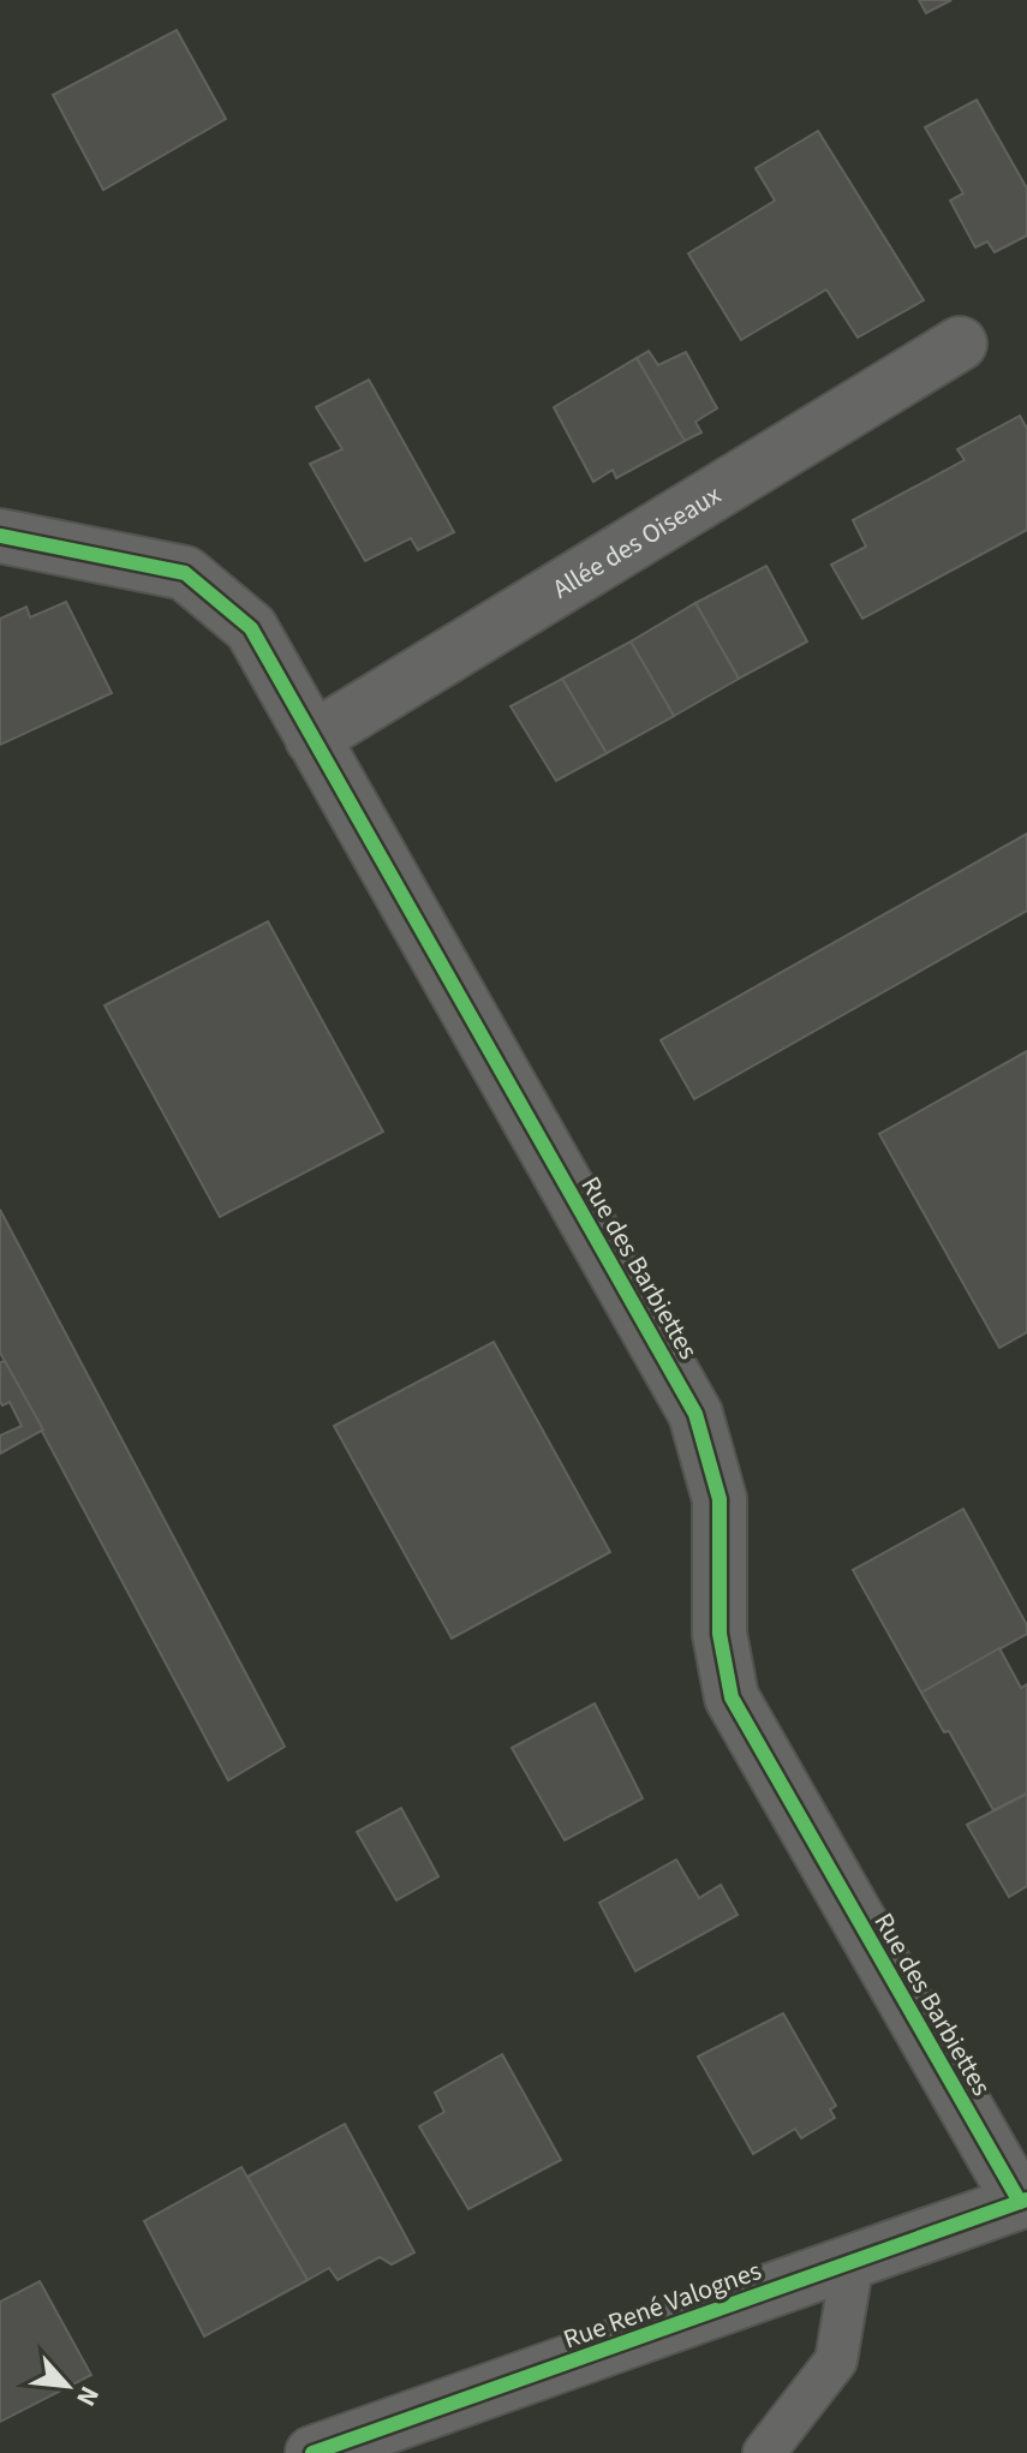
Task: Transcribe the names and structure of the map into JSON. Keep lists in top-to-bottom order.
{
  "streets": {
    "street": ["Allée des Oiseaux", "Rue des Barbiettes", "Rue René Valognes"]
  },
  "crossings": [
    ["Allée des Oiseaux", "Rue des Barbiettes"],
    ["Rue des Barbiettes", "Rue René Valognes"]
  ],
  "north": "bottom right"
}
